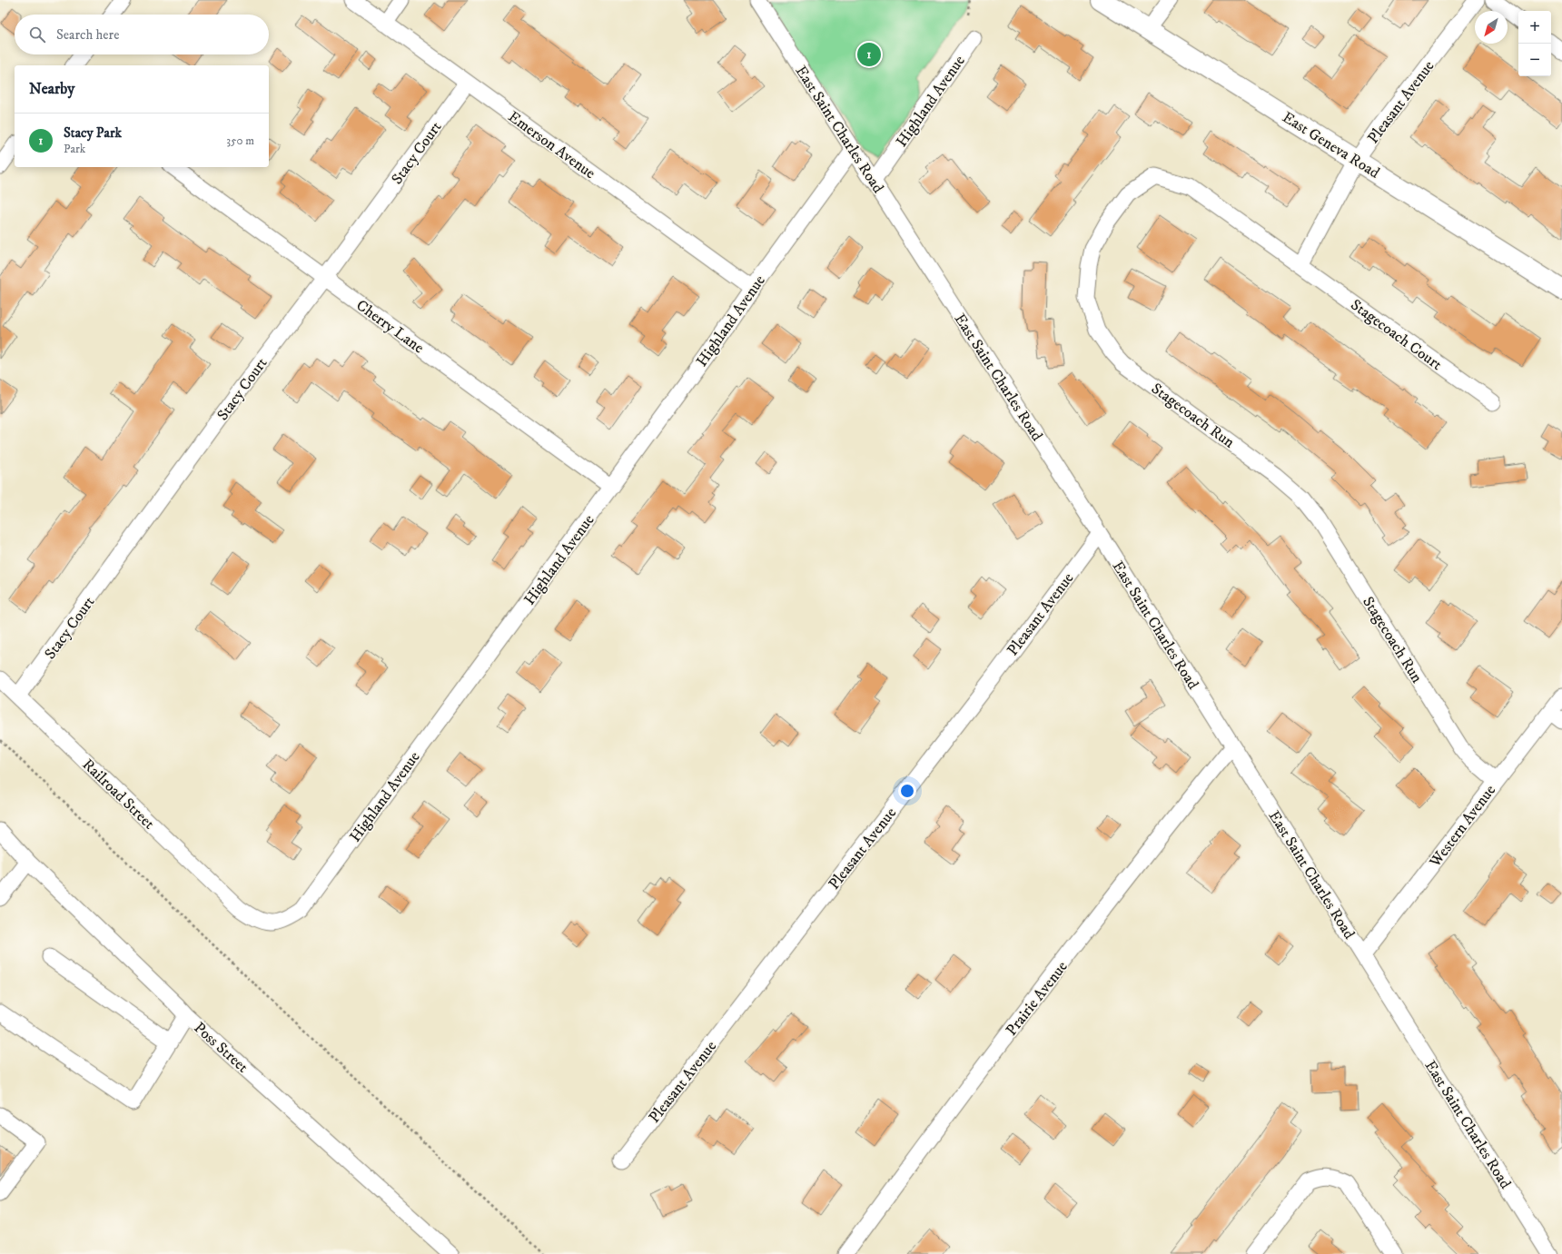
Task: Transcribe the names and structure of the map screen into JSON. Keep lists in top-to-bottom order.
{
  "streets": {
    "main road": ["East Geneva Road"],
    "street": [
      "Highland Avenue",
      "Pleasant Avenue",
      "East Saint Charles Road",
      "Emerson Avenue",
      "Stacy Court",
      "Cherry Lane",
      "Stagecoach Court",
      "Stagecoach Run",
      "Railroad Street",
      "Western Avenue",
      "Prairie Avenue",
      "Poss Street"
    ]
  },
  "crossings": [
    ["Highland Avenue", "East Saint Charles Road"],
    ["Highland Avenue", "Emerson Avenue"],
    ["Highland Avenue", "Cherry Lane"],
    ["Highland Avenue", "Railroad Street"],
    ["Pleasant Avenue", "East Saint Charles Road"],
    ["Pleasant Avenue", "East Geneva Road"],
    ["Pleasant Avenue", "Stagecoach Court"],
    ["Pleasant Avenue", "Stagecoach Run"],
    ["East Saint Charles Road", "Western Avenue"],
    ["East Saint Charles Road", "Prairie Avenue"],
    ["Emerson Avenue", "Stacy Court"],
    ["Stacy Court", "Cherry Lane"],
    ["Stacy Court", "Railroad Street"],
    ["Stagecoach Court", "Stagecoach Run"],
    ["Stagecoach Run", "Western Avenue"]
  ],
  "north": "bottom left",
  "page": {
    "map_buttons": ["+", "−"],
    "search": "Search here",
    "pins": "1",
    "heading": "Nearby",
    "list": [
      {
        "mark": "1",
        "name": "Stacy Park",
        "note": "Park",
        "value": "350 m"
      }
    ]
  }
}
